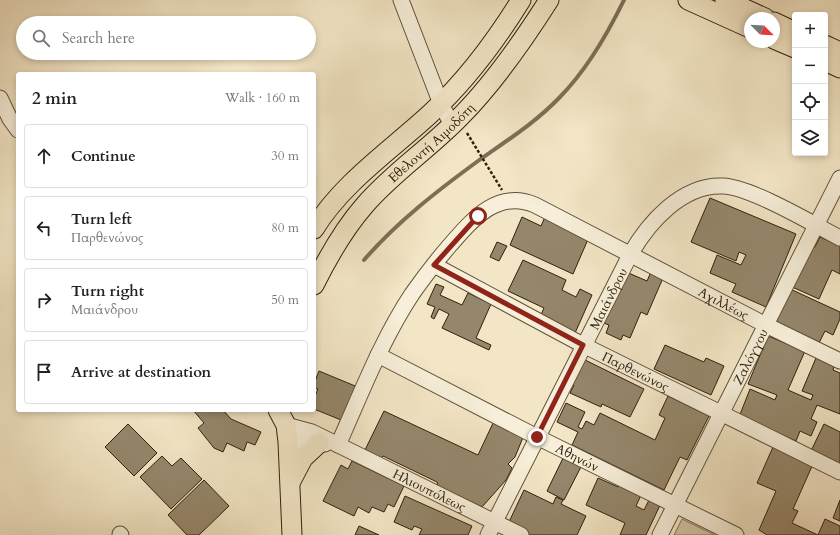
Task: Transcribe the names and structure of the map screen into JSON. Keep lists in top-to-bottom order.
{
  "streets": {
    "main road": ["Εθελοντή Αιμοδότη"],
    "street": [
      "Μαιάνδρου",
      "Αχιλλέως",
      "Ζαλόγγου",
      "Παρθενώνος",
      "Αθηνών",
      "Ηλιουπόλεως"
    ]
  },
  "crossings": [
    ["Μαιάνδρου", "Αχιλλέως"],
    ["Μαιάνδρου", "Ζαλόγγου"],
    ["Μαιάνδρου", "Παρθενώνος"],
    ["Μαιάνδρου", "Αθηνών"],
    ["Μαιάνδρου", "Ηλιουπόλεως"],
    ["Αχιλλέως", "Ζαλόγγου"],
    ["Ζαλόγγου", "Παρθενώνος"],
    ["Ζαλόγγου", "Αθηνών"]
  ],
  "north": "bottom right",
  "page": {
    "map_buttons": ["+", "−"],
    "search": "Search here",
    "heading": ["2 min", "Walk · 160 m"],
    "list": [
      ["Continue", "30 m"],
      ["Turn left", "Παρθενώνος", "80 m"],
      ["Turn right", "Μαιάνδρου", "50 m"],
      "Arrive at destination"
    ]
  }
}
